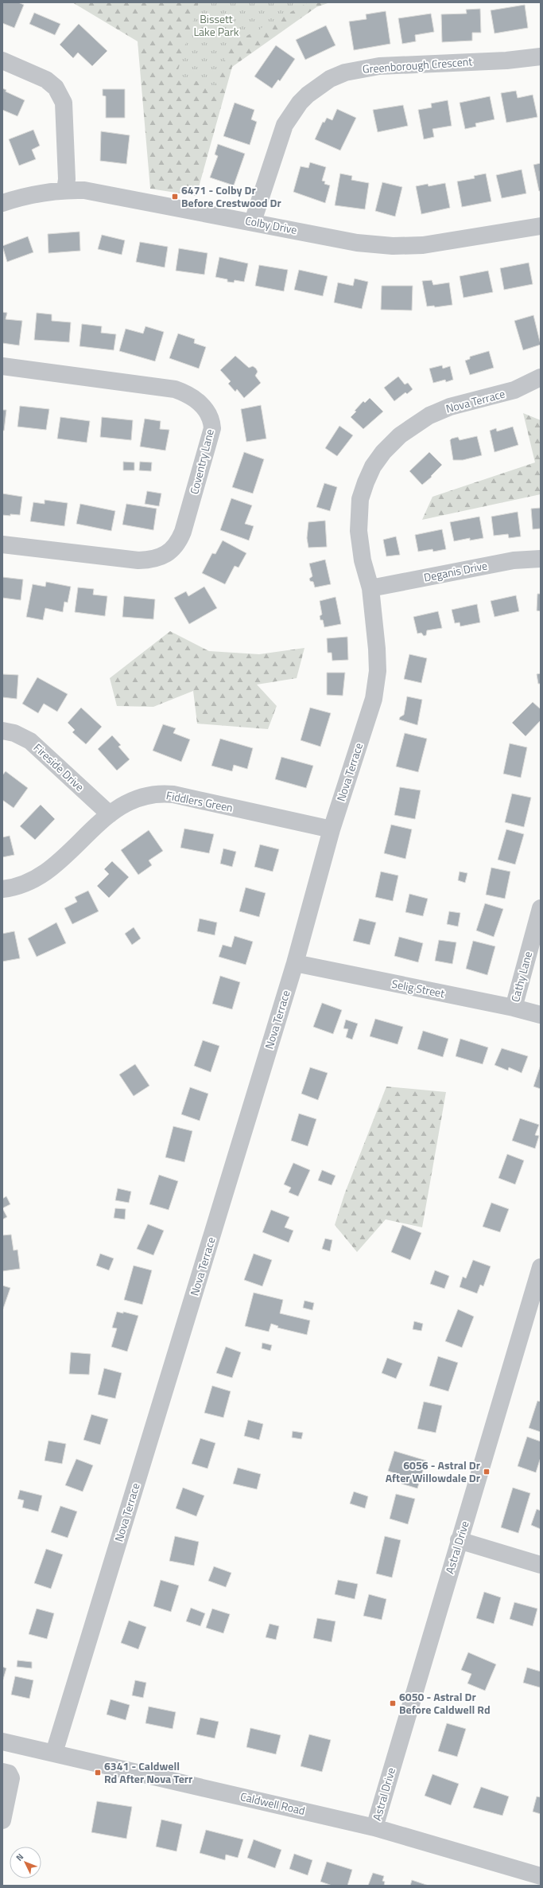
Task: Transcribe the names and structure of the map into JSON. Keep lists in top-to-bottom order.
{
  "streets": {
    "street": [
      "Greenborough Crescent",
      "Colby Drive",
      "Nova Terrace",
      "Coventry Lane",
      "Deganis Drive",
      "Fireside Drive",
      "Fiddlers Green",
      "Cathy Lane",
      "Selig Street",
      "Astral Drive",
      "Caldwell Road"
    ]
  },
  "crossings": [
    ["Greenborough Crescent", "Colby Drive"],
    ["Nova Terrace", "Deganis Drive"],
    ["Nova Terrace", "Fiddlers Green"],
    ["Nova Terrace", "Selig Street"],
    ["Nova Terrace", "Caldwell Road"],
    ["Fireside Drive", "Fiddlers Green"],
    ["Cathy Lane", "Selig Street"],
    ["Astral Drive", "Caldwell Road"]
  ],
  "parks": ["Bissett Lake Park"],
  "places": {
    "transit": [
      "6471 - Colby Dr Before Crestwood Dr",
      "6056 - Astral Dr After Willowdale Dr",
      "6050 - Astral Dr Before Caldwell Rd",
      "6341 - Caldwell Rd After Nova Terr"
    ]
  },
  "north": "top left"
}
